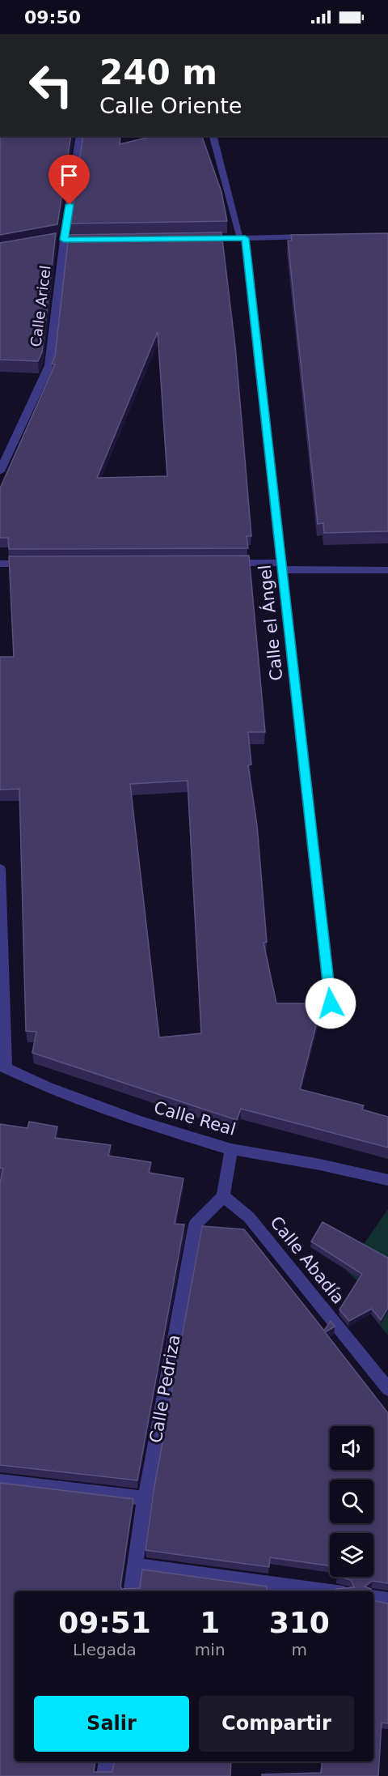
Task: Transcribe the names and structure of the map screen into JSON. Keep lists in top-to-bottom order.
{
  "streets": {
    "street": [
      "Calle Aricel",
      "Calle el Ángel",
      "Calle Real",
      "Calle Abadía",
      "Calle Pedriza"
    ]
  },
  "crossings": [
    ["Calle Abadía", "Calle Pedriza"]
  ],
  "page": {
    "status": "09:50",
    "turn": ["240 m", "Calle Oriente"],
    "eta": [
      "09:51",
      "Llegada",
      "1",
      "min",
      "310",
      "m"
    ],
    "buttons": ["Salir", "Compartir"]
  }
}
